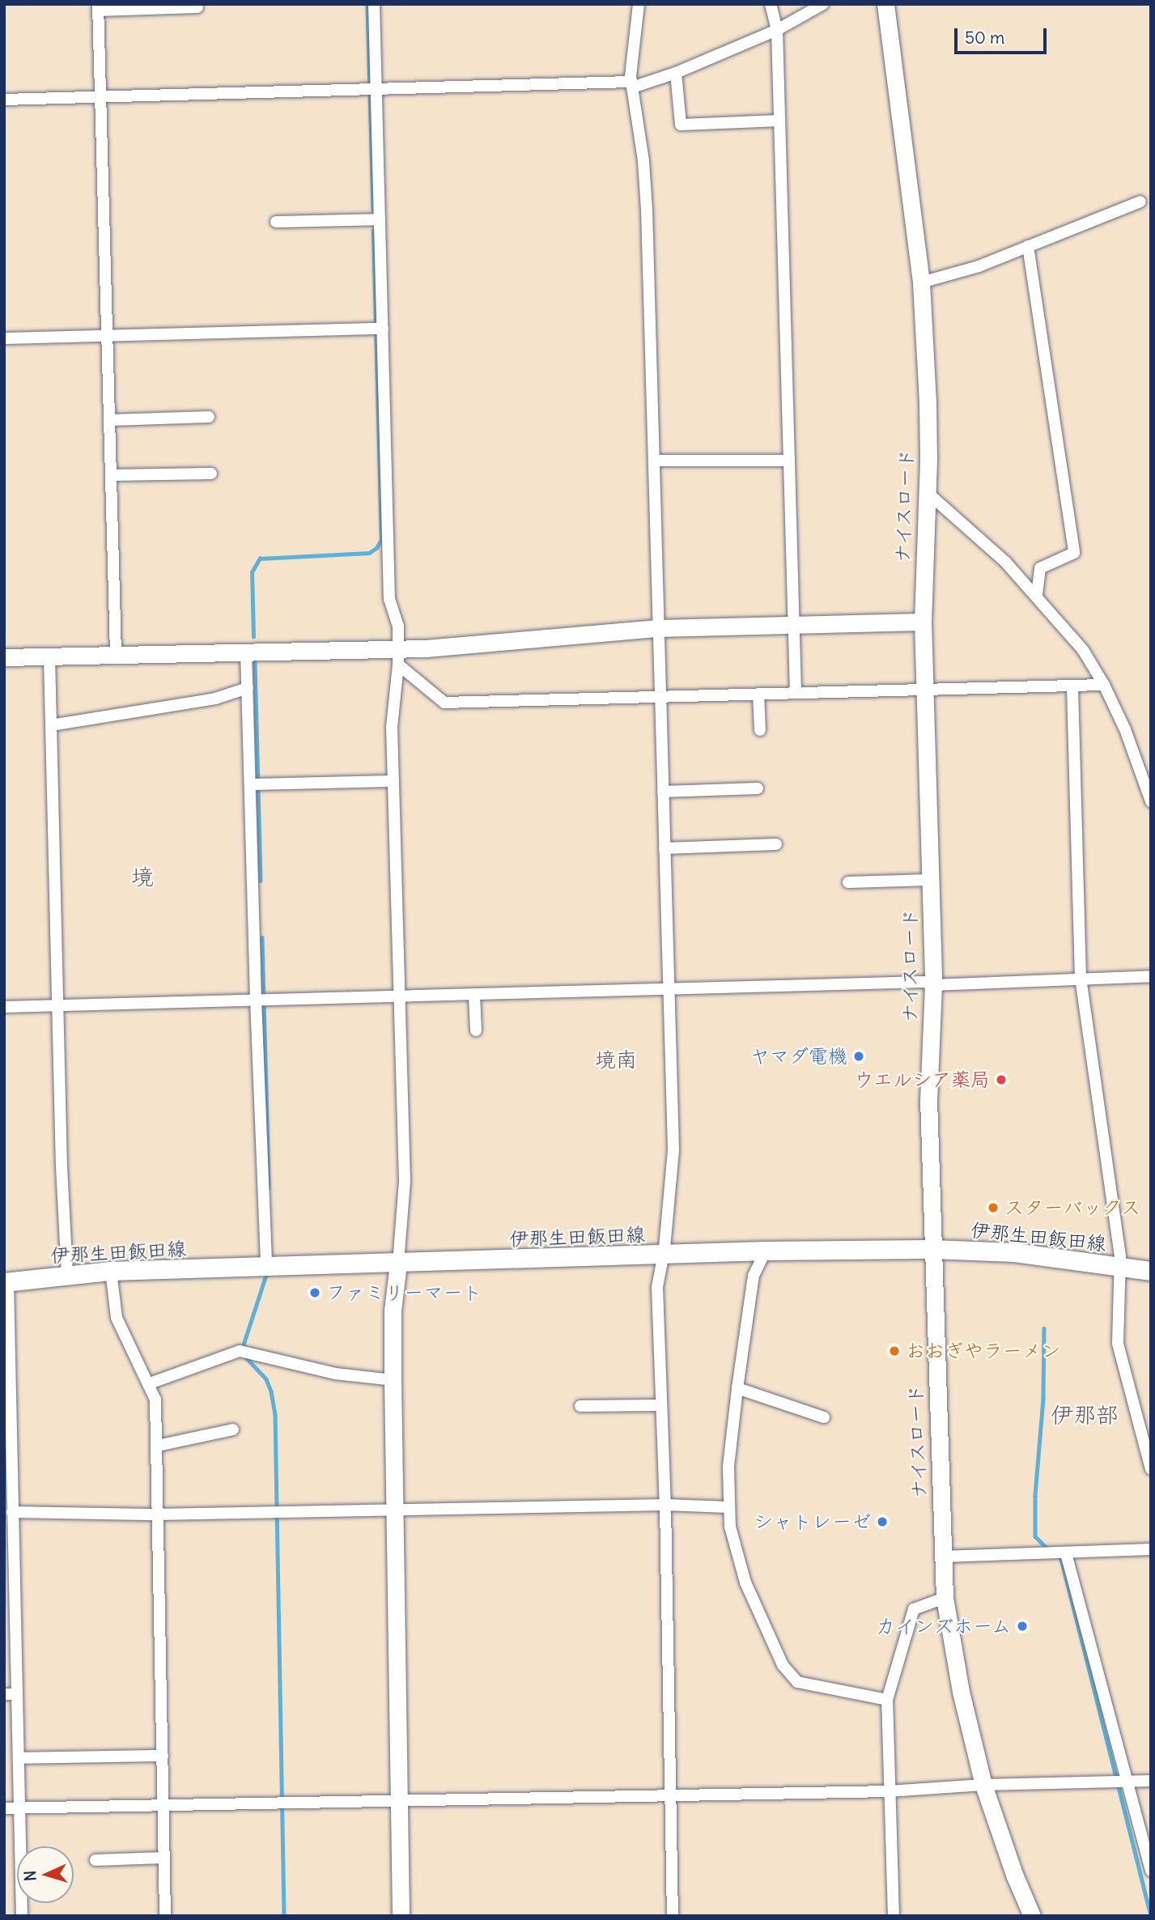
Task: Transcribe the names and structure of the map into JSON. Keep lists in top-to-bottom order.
{
  "streets": {
    "main road": ["伊那生田飯田線"],
    "street": ["ナイスロード"]
  },
  "crossings": [
    ["ナイスロード", "伊那生田飯田線"]
  ],
  "districts": ["境", "境南", "伊那部"],
  "places": [
    "ヤマダ電機",
    "ウエルシア薬局",
    "スターバックス",
    "ファミリーマート",
    "おおぎやラーメン",
    "シャトレーゼ",
    "カインズホーム"
  ],
  "scale_bar": "50 m",
  "north": "left"
}
